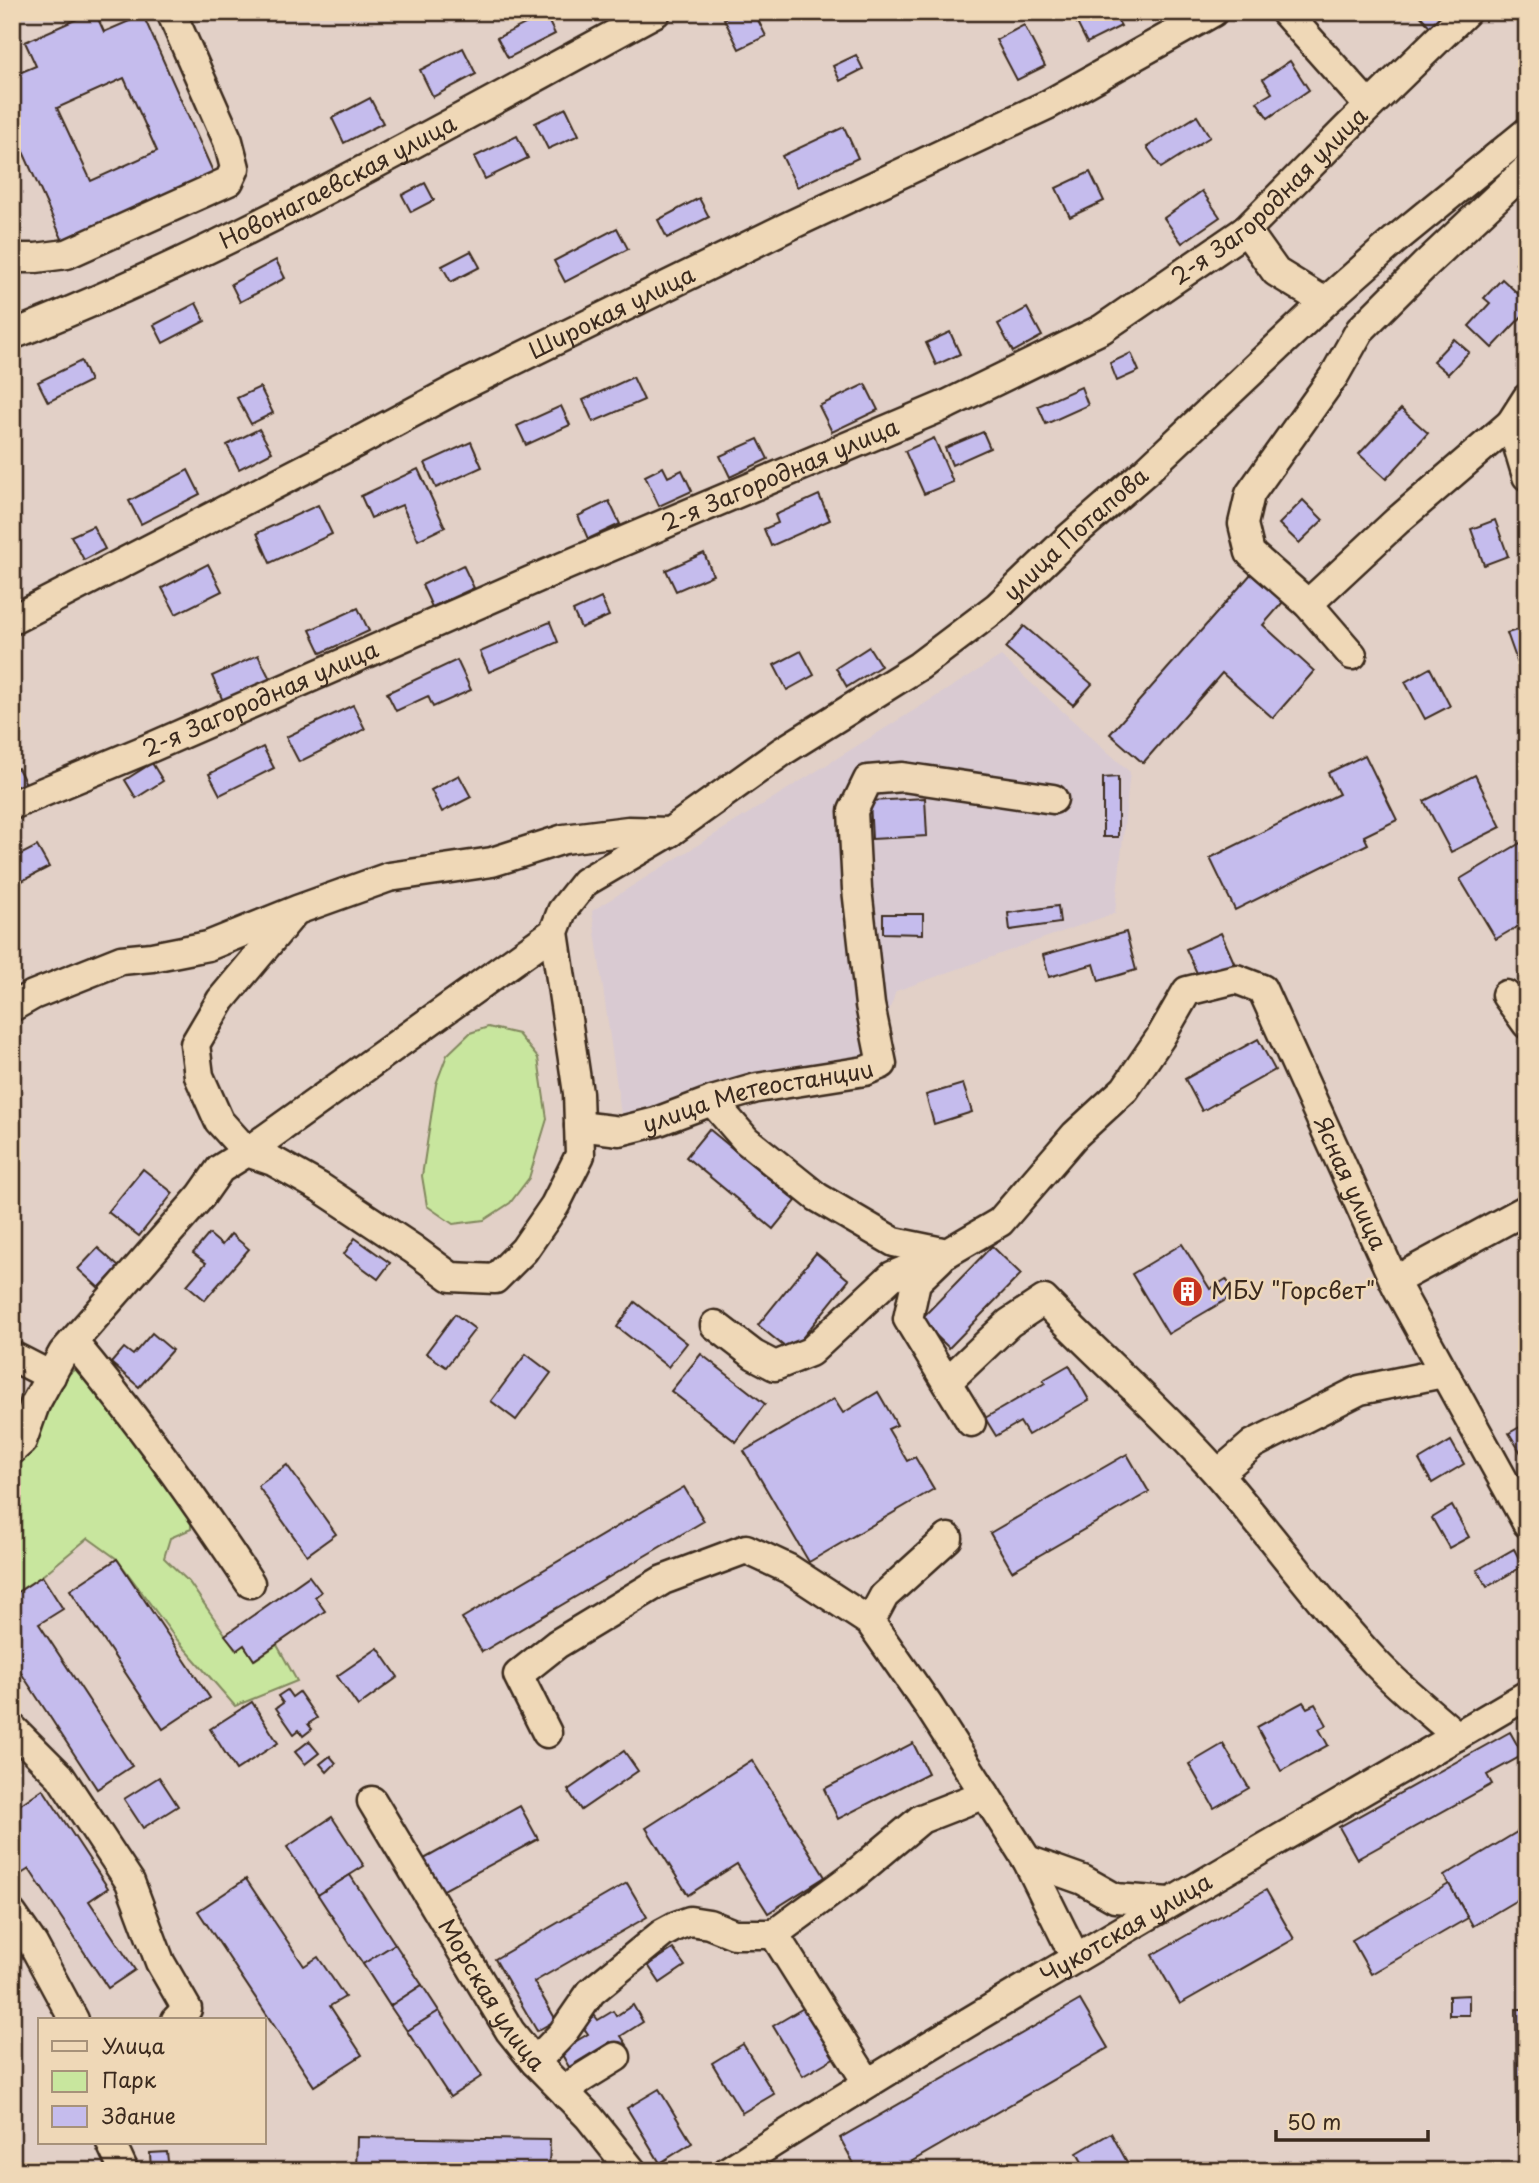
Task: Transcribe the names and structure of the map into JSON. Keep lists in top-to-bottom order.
{
  "streets": {
    "street": [
      "Новонагаевская улица",
      "2-я Загородная улица",
      "Широкая улица",
      "улица Потапова",
      "улица Метеостанции",
      "Ясная улица",
      "Чукотская улица",
      "Морская улица"
    ]
  },
  "places": {
    "building": ["МБУ \"Горсвет\""]
  },
  "legend": ["Улица", "Парк", "Здание"],
  "scale_bar": "50 m"
}
